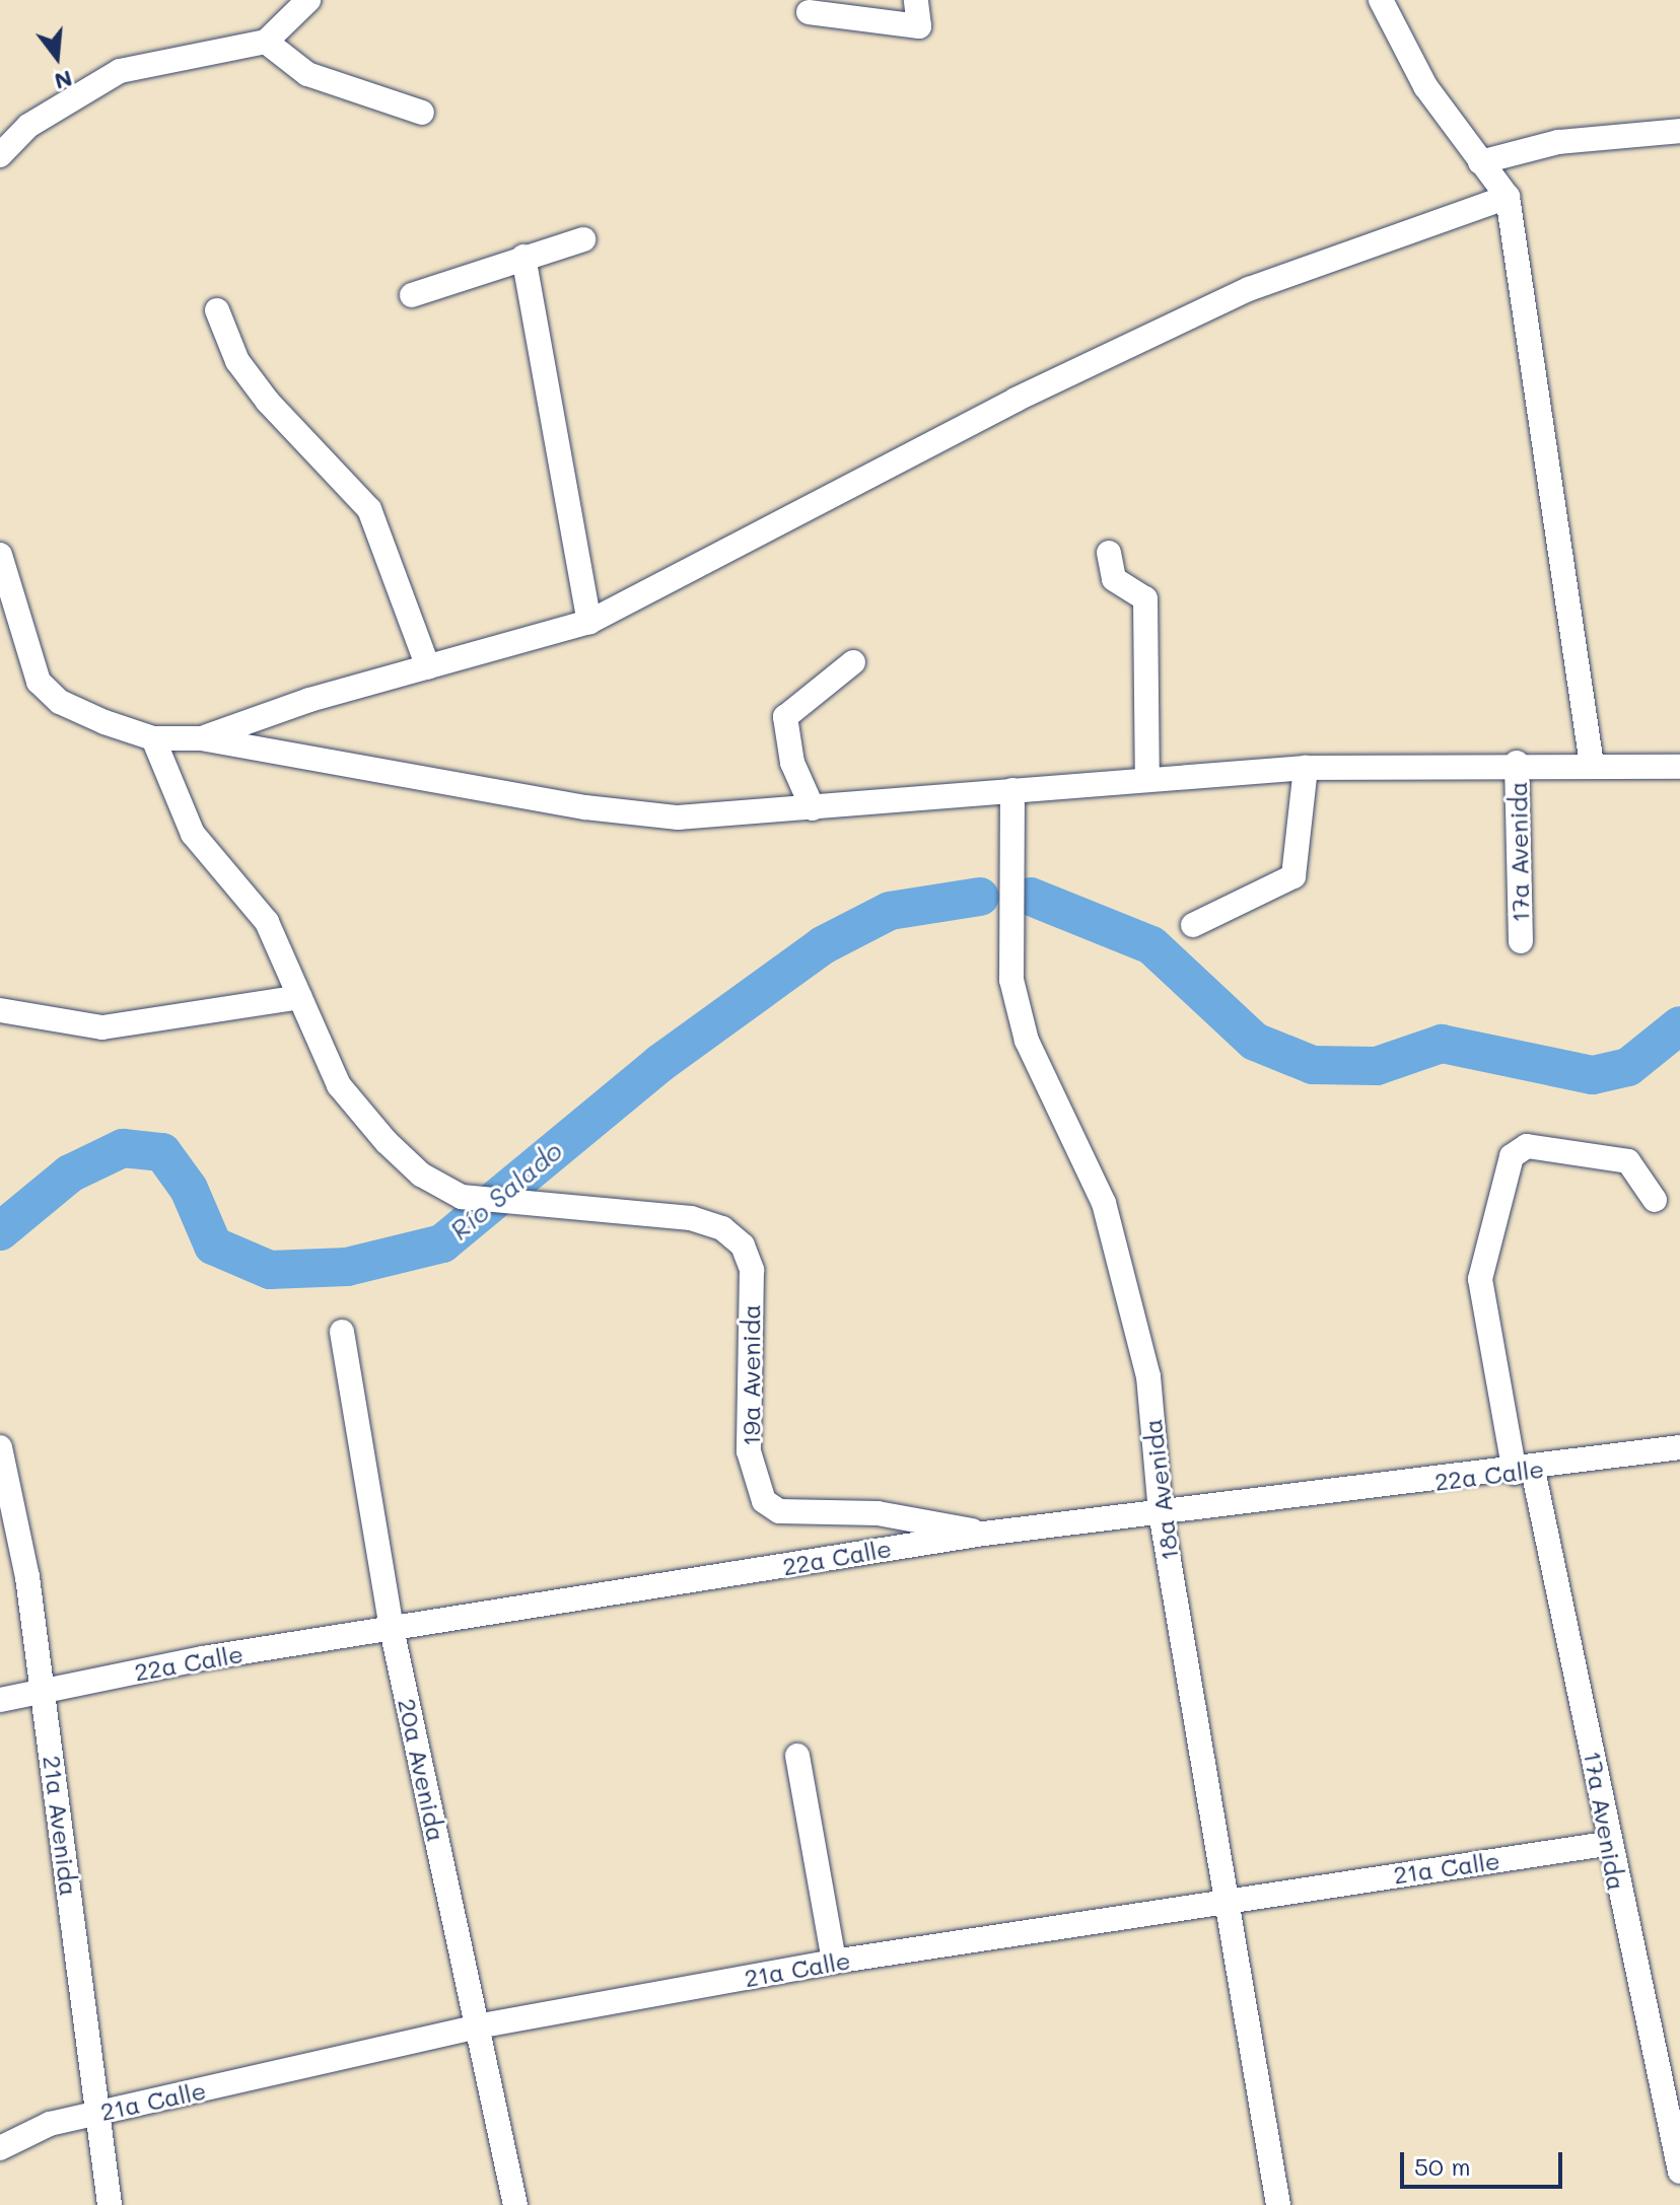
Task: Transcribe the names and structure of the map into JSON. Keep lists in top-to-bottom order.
{
  "streets": {
    "street": [
      "17a Avenida",
      "19a Avenida",
      "22a Calle",
      "18a Avenida",
      "20a Avenida",
      "21a Avenida",
      "21a Calle"
    ]
  },
  "crossings": [
    ["17a Avenida", "22a Calle"],
    ["17a Avenida", "21a Calle"],
    ["19a Avenida", "22a Calle"],
    ["22a Calle", "18a Avenida"],
    ["22a Calle", "20a Avenida"],
    ["22a Calle", "21a Avenida"],
    ["18a Avenida", "21a Calle"],
    ["20a Avenida", "21a Calle"],
    ["21a Avenida", "21a Calle"]
  ],
  "water": ["Río Salado"],
  "scale_bar": "50 m",
  "north": "bottom"
}
